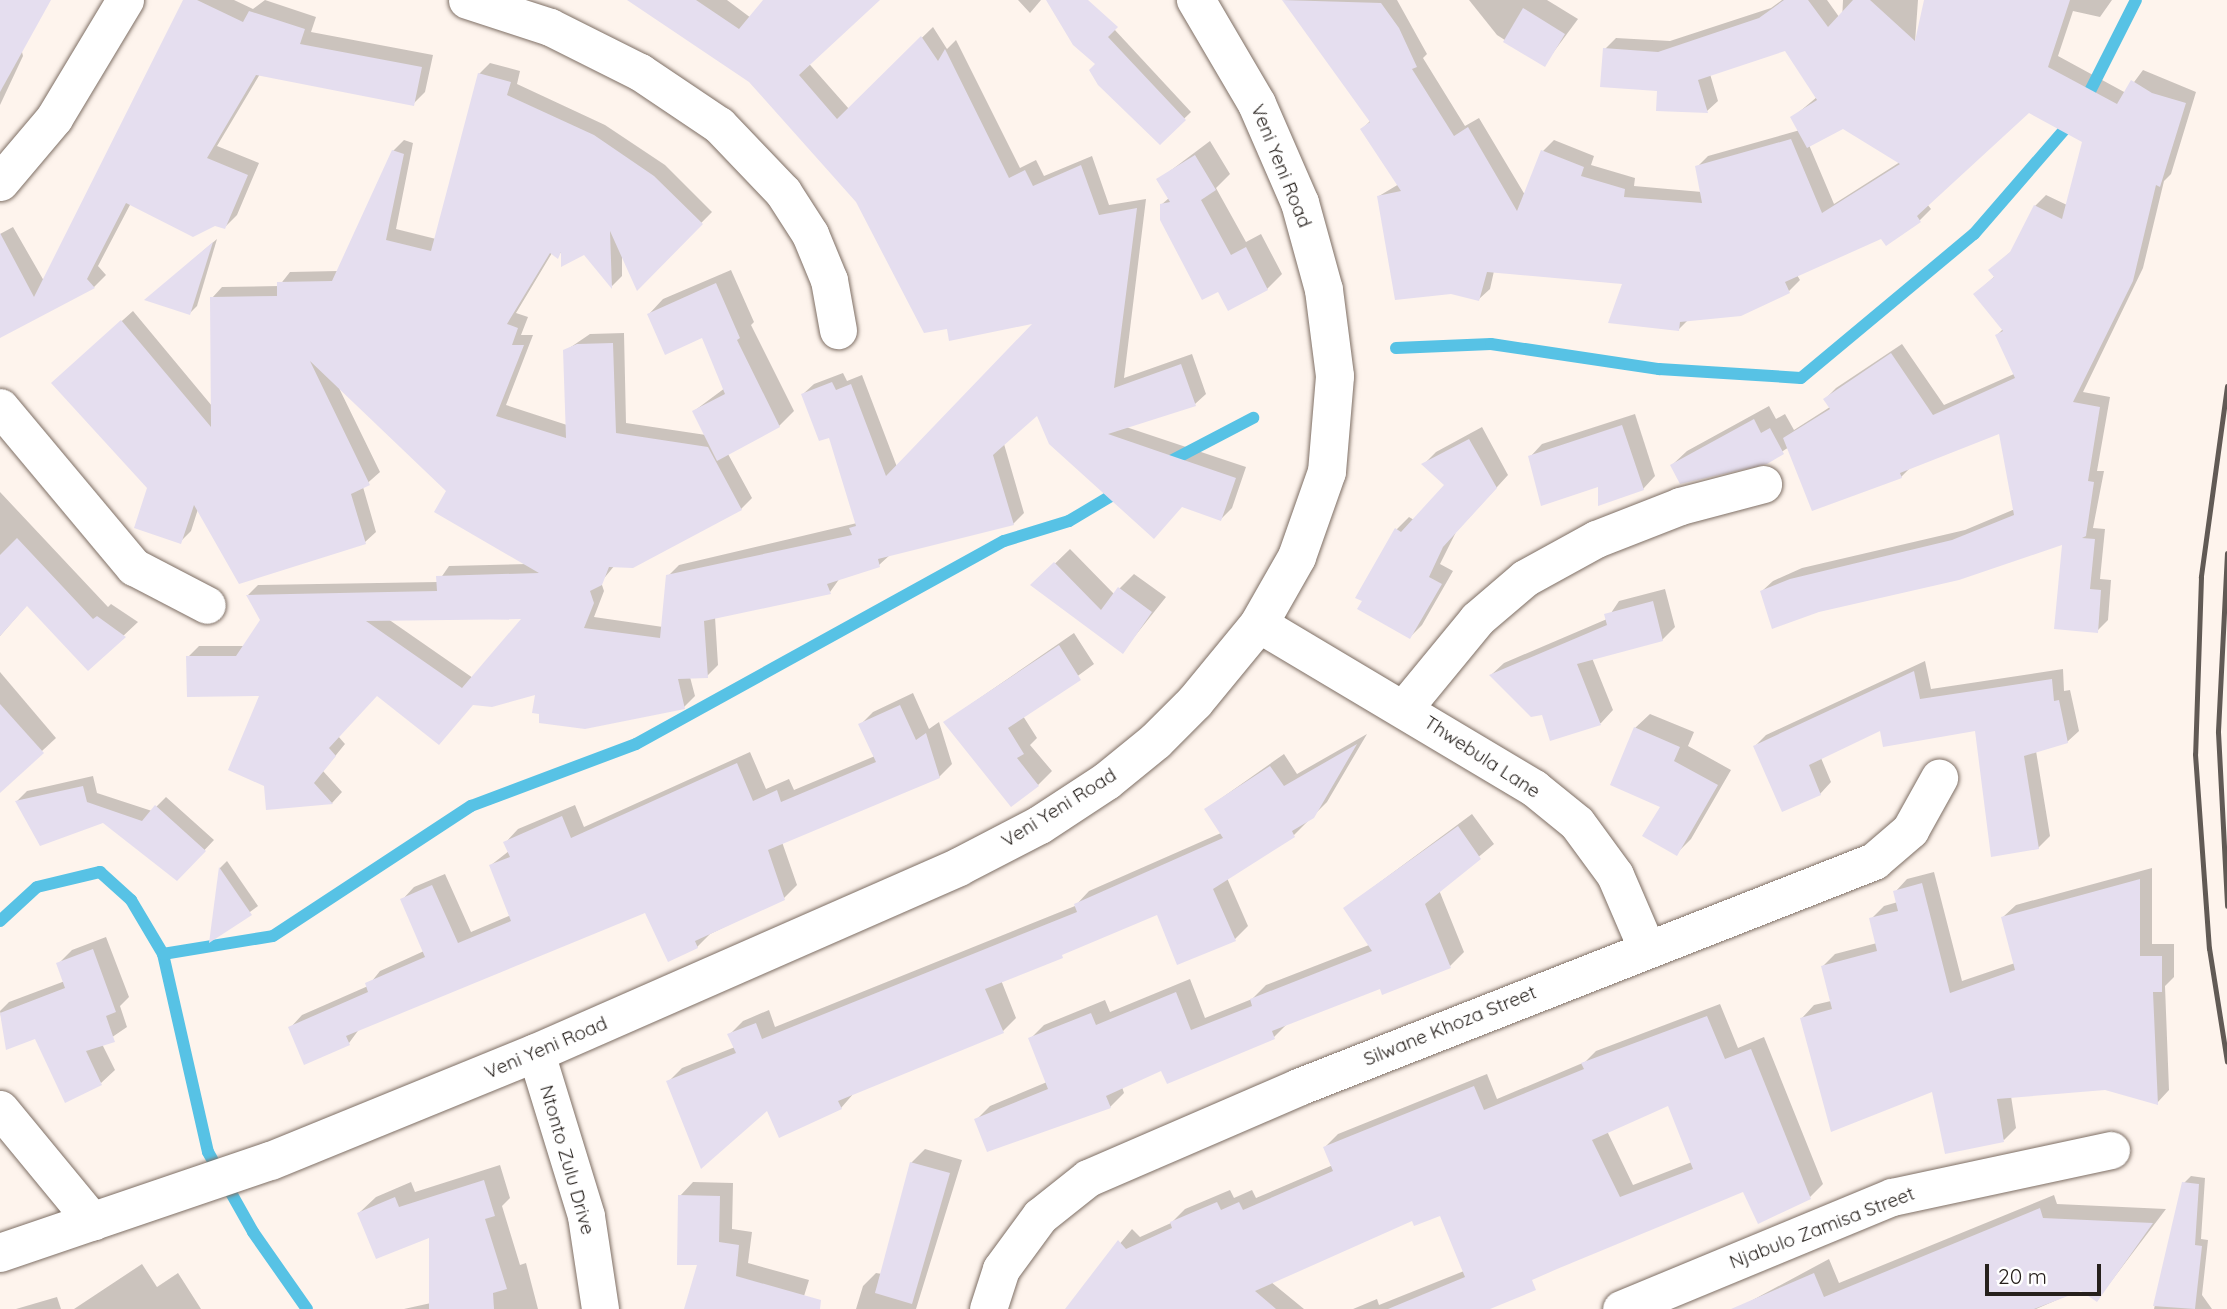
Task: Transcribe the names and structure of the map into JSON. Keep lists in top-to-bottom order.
{
  "streets": {
    "street": [
      "Veni Yeni Road",
      "Thwebula Lane",
      "Silwane Khoza Street",
      "Ntonto Zulu Drive",
      "Njabulo Zamisa Street"
    ]
  },
  "crossings": [
    ["Veni Yeni Road", "Thwebula Lane"],
    ["Veni Yeni Road", "Ntonto Zulu Drive"],
    ["Thwebula Lane", "Silwane Khoza Street"]
  ],
  "scale_bar": "20 m"
}
